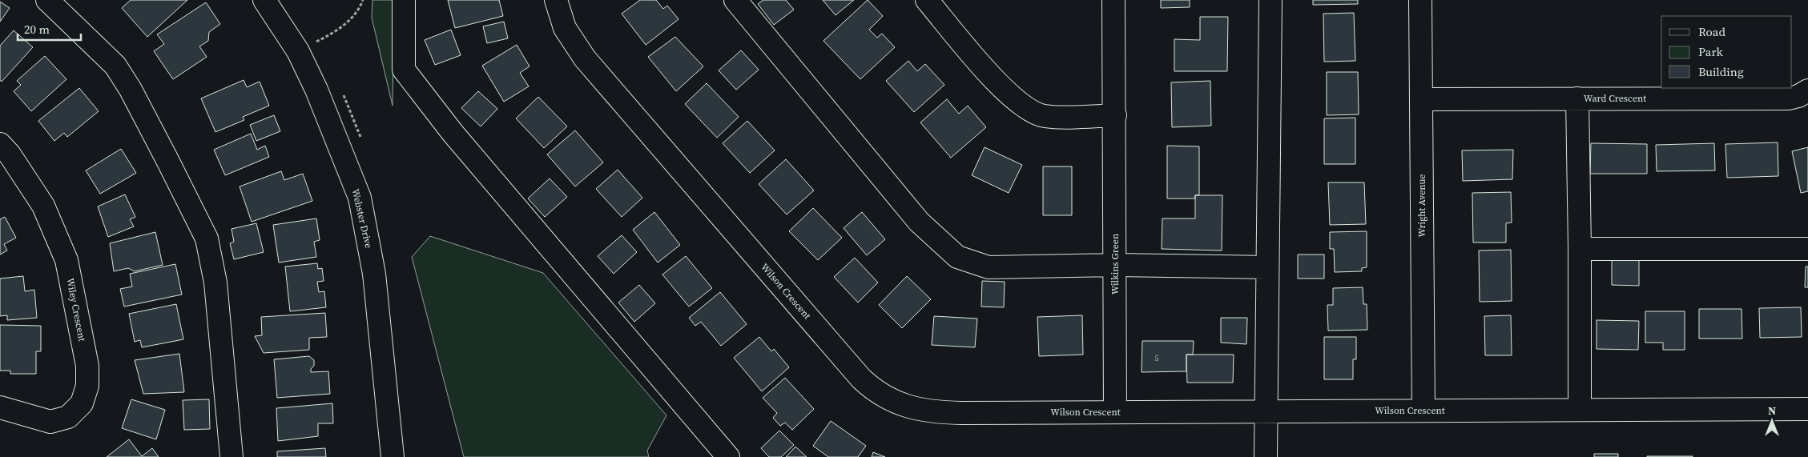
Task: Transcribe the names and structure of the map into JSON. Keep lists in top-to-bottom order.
{
  "streets": {
    "street": [
      "Ward Crescent",
      "Wright Avenue",
      "Webster Drive",
      "Wilkins Green",
      "Wilson Crescent",
      "Wiley Crescent"
    ]
  },
  "crossings": [
    ["Ward Crescent", "Wright Avenue"],
    ["Wright Avenue", "Wilson Crescent"],
    ["Wilkins Green", "Wilson Crescent"]
  ],
  "house_numbers": ["5"],
  "legend": ["Road", "Park", "Building"],
  "scale_bar": "20 m",
  "north": "top"
}
